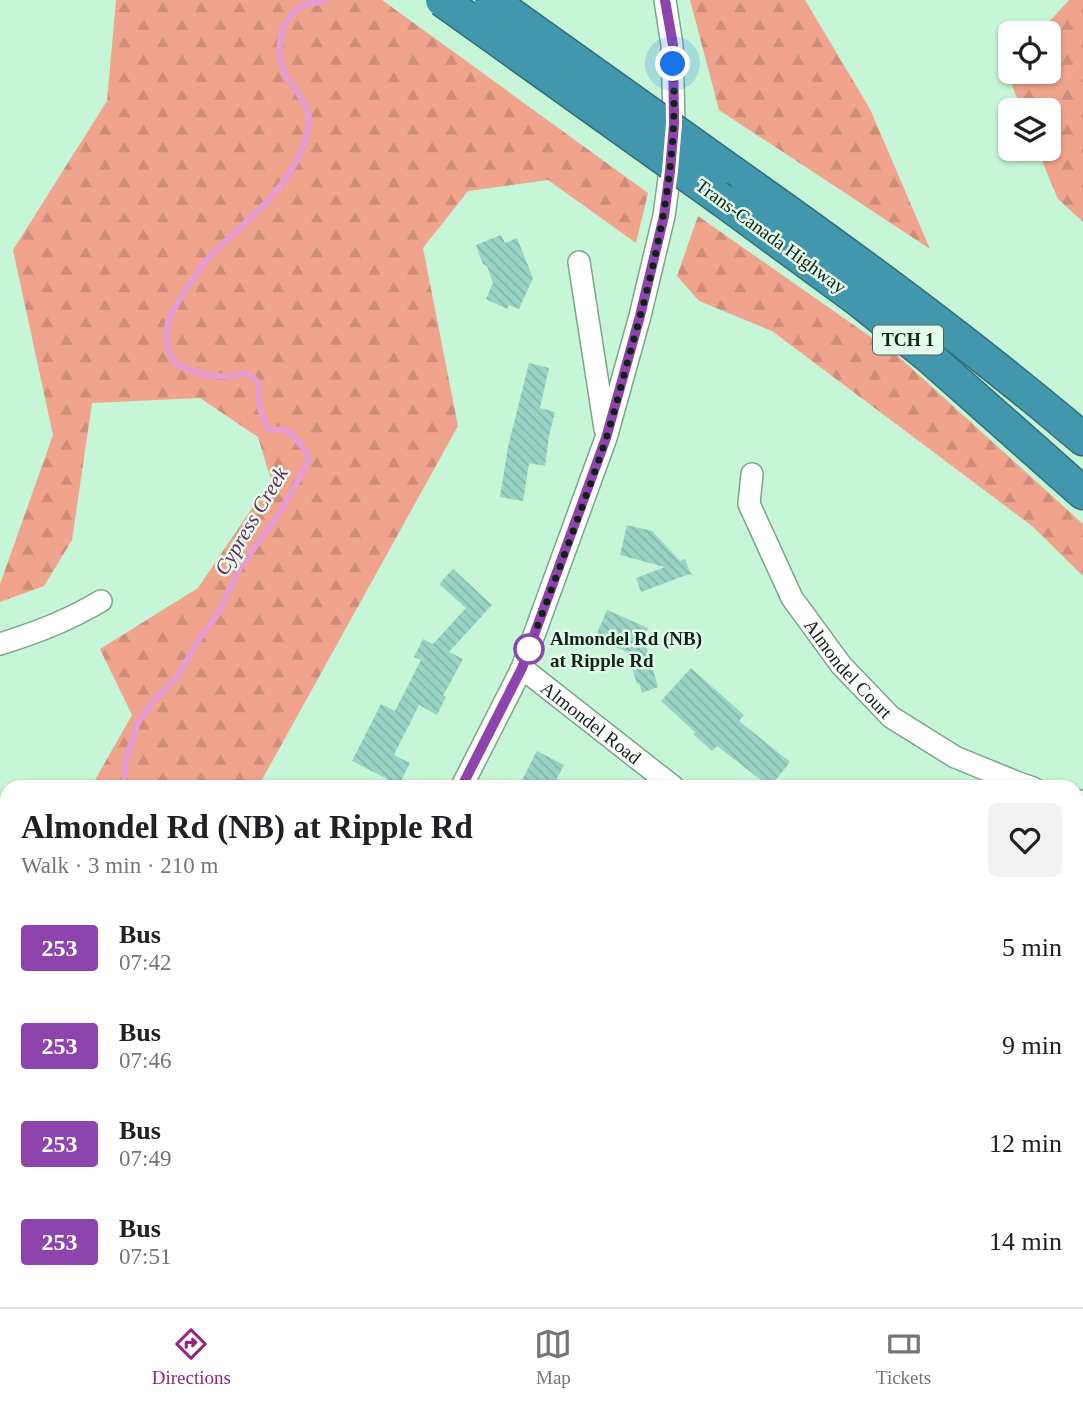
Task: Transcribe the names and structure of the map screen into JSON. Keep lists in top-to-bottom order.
{
  "streets": {
    "highway": ["Trans-Canada Highway", "TCH 1"],
    "street": ["Almondel Court", "Almondel Road"]
  },
  "water": ["Cypress Creek"],
  "places": ["Almondel Rd (NB) at Ripple Rd"],
  "lines": ["bus line 253"],
  "page": {
    "heading": ["Almondel Rd (NB) at Ripple Rd", "Walk · 3 min · 210 m"],
    "list": [
      {
        "mark": "253",
        "name": "Bus",
        "note": "07:42",
        "value": "5 min"
      },
      {
        "mark": "253",
        "name": "Bus",
        "note": "07:46",
        "value": "9 min"
      },
      {
        "mark": "253",
        "name": "Bus",
        "note": "07:49",
        "value": "12 min"
      },
      {
        "mark": "253",
        "name": "Bus",
        "note": "07:51",
        "value": "14 min"
      }
    ],
    "tabs": ["Directions", "Map", "Tickets"]
  }
}
